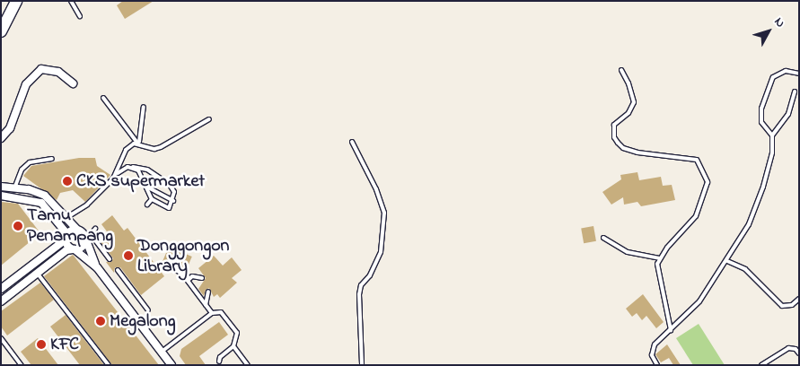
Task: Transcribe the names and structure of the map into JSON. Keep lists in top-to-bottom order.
{
  "places": [
    "CKS supermarket",
    "Tamu Penampang",
    "Donggongon Library",
    "Megalong",
    "KFC"
  ],
  "north": "top right"
}
